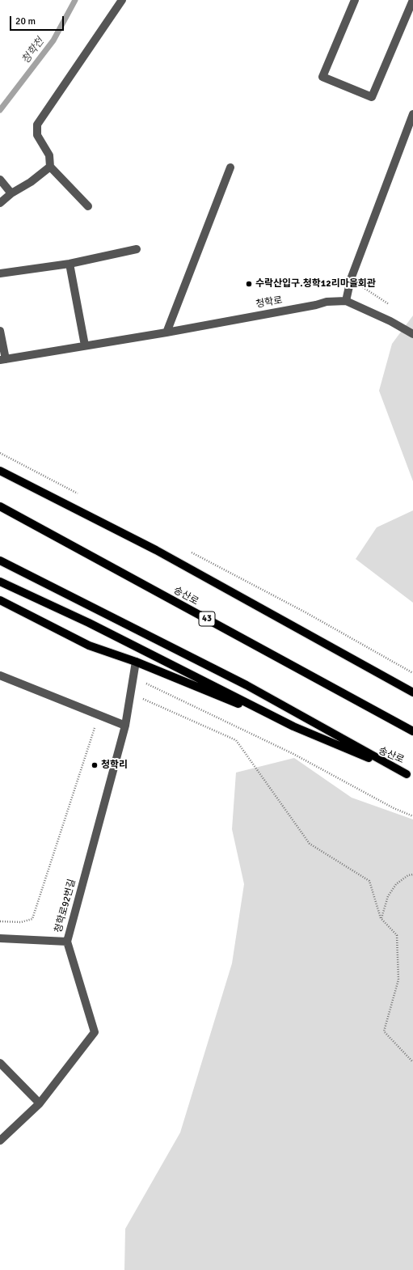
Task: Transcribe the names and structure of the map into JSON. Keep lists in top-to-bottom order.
{
  "streets": {
    "main road": ["송산로", "43"],
    "street": ["청학로", "청학로92번길"]
  },
  "water": ["청학천"],
  "places": ["수락산입구.청학12리마을회관", "청학리"],
  "scale_bar": "20 m"
}
